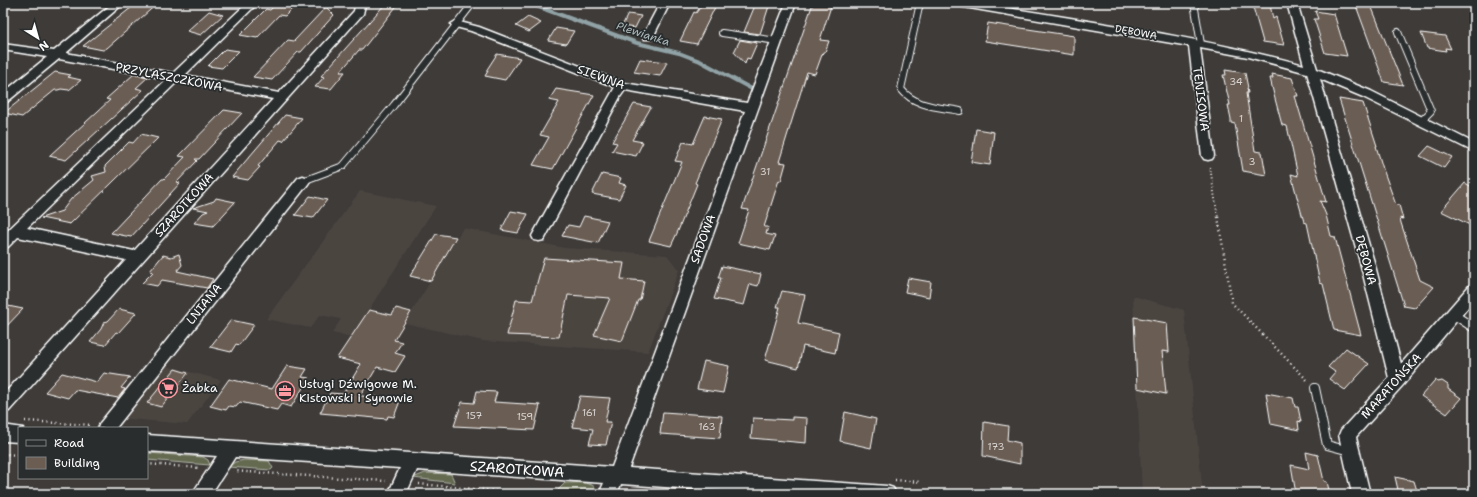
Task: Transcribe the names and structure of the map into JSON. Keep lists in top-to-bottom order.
{
  "streets": {
    "street": [
      "DĘBOWA",
      "PRZYLASZCZKOWA",
      "SIEWNA",
      "TENISOWA",
      "SZAROTKOWA",
      "SADOWA",
      "LNIANA",
      "MARATOŃSKA"
    ]
  },
  "crossings": [
    ["DĘBOWA", "TENISOWA"],
    ["DĘBOWA", "MARATOŃSKA"],
    ["PRZYLASZCZKOWA", "SZAROTKOWA"],
    ["SIEWNA", "SADOWA"],
    ["SZAROTKOWA", "SADOWA"]
  ],
  "water": ["Plewianka"],
  "places": {
    "supermarket": ["Żabka"],
    "office": ["Usługi Dźwigowe M. Kistowski i Synowie"]
  },
  "house_numbers": [
    "34",
    "1",
    "3",
    "31",
    "161",
    "157",
    "159",
    "163",
    "173"
  ],
  "legend": ["Road", "Building"],
  "north": "bottom right"
}
